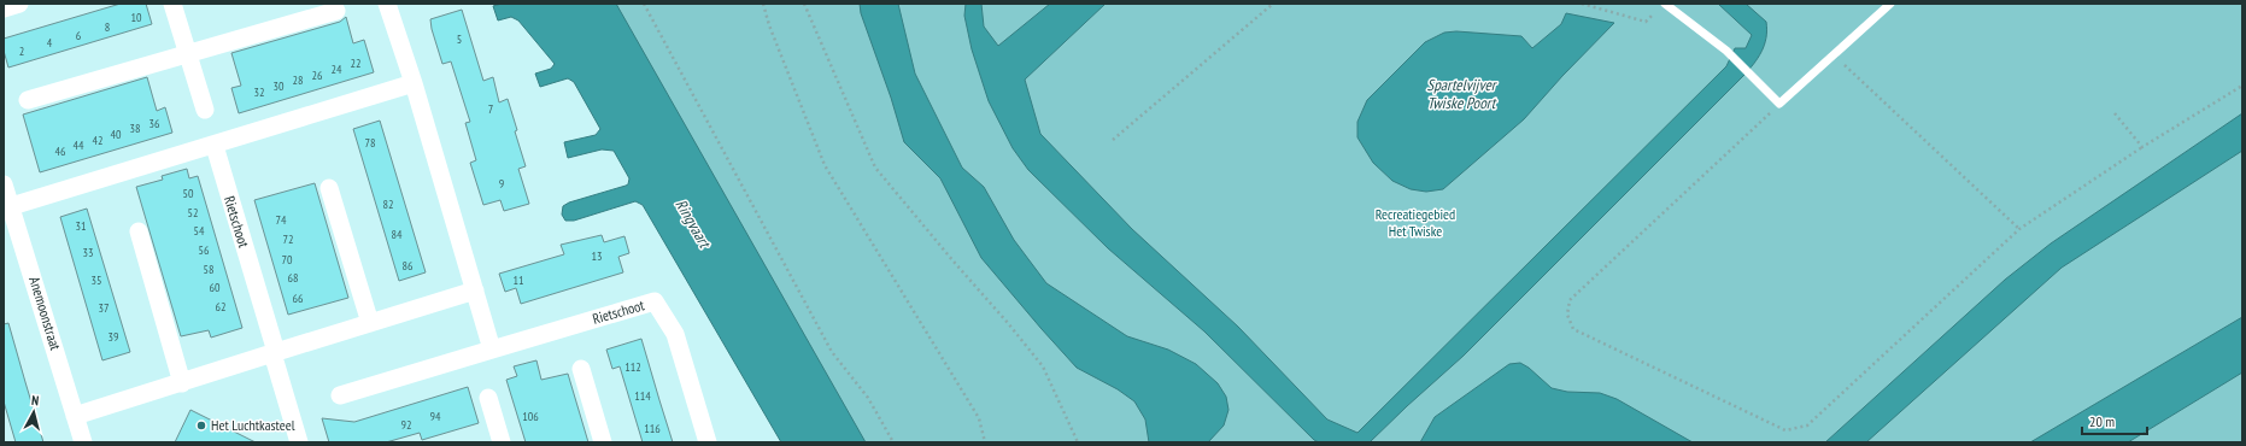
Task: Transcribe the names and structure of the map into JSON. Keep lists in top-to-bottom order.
{
  "streets": {
    "street": ["Rietschoot", "Anemoonstraat"]
  },
  "water": ["Spartelvijver Twiske Poort", "Ringvaart"],
  "parks": ["Recreatiegebied Het Twiske"],
  "places": ["Het Luchtkasteel"],
  "house_numbers": [
    "10",
    "8",
    "6",
    "5",
    "4",
    "2",
    "22",
    "24",
    "26",
    "28",
    "30",
    "32",
    "7",
    "36",
    "38",
    "40",
    "42",
    "78",
    "44",
    "46",
    "9",
    "50",
    "82",
    "52",
    "74",
    "31",
    "54",
    "84",
    "72",
    "56",
    "33",
    "13",
    "70",
    "86",
    "58",
    "68",
    "35",
    "11",
    "60",
    "66",
    "62",
    "37",
    "39",
    "112",
    "114",
    "94",
    "106",
    "92",
    "116"
  ],
  "scale_bar": "20 m",
  "north": "top"
}
